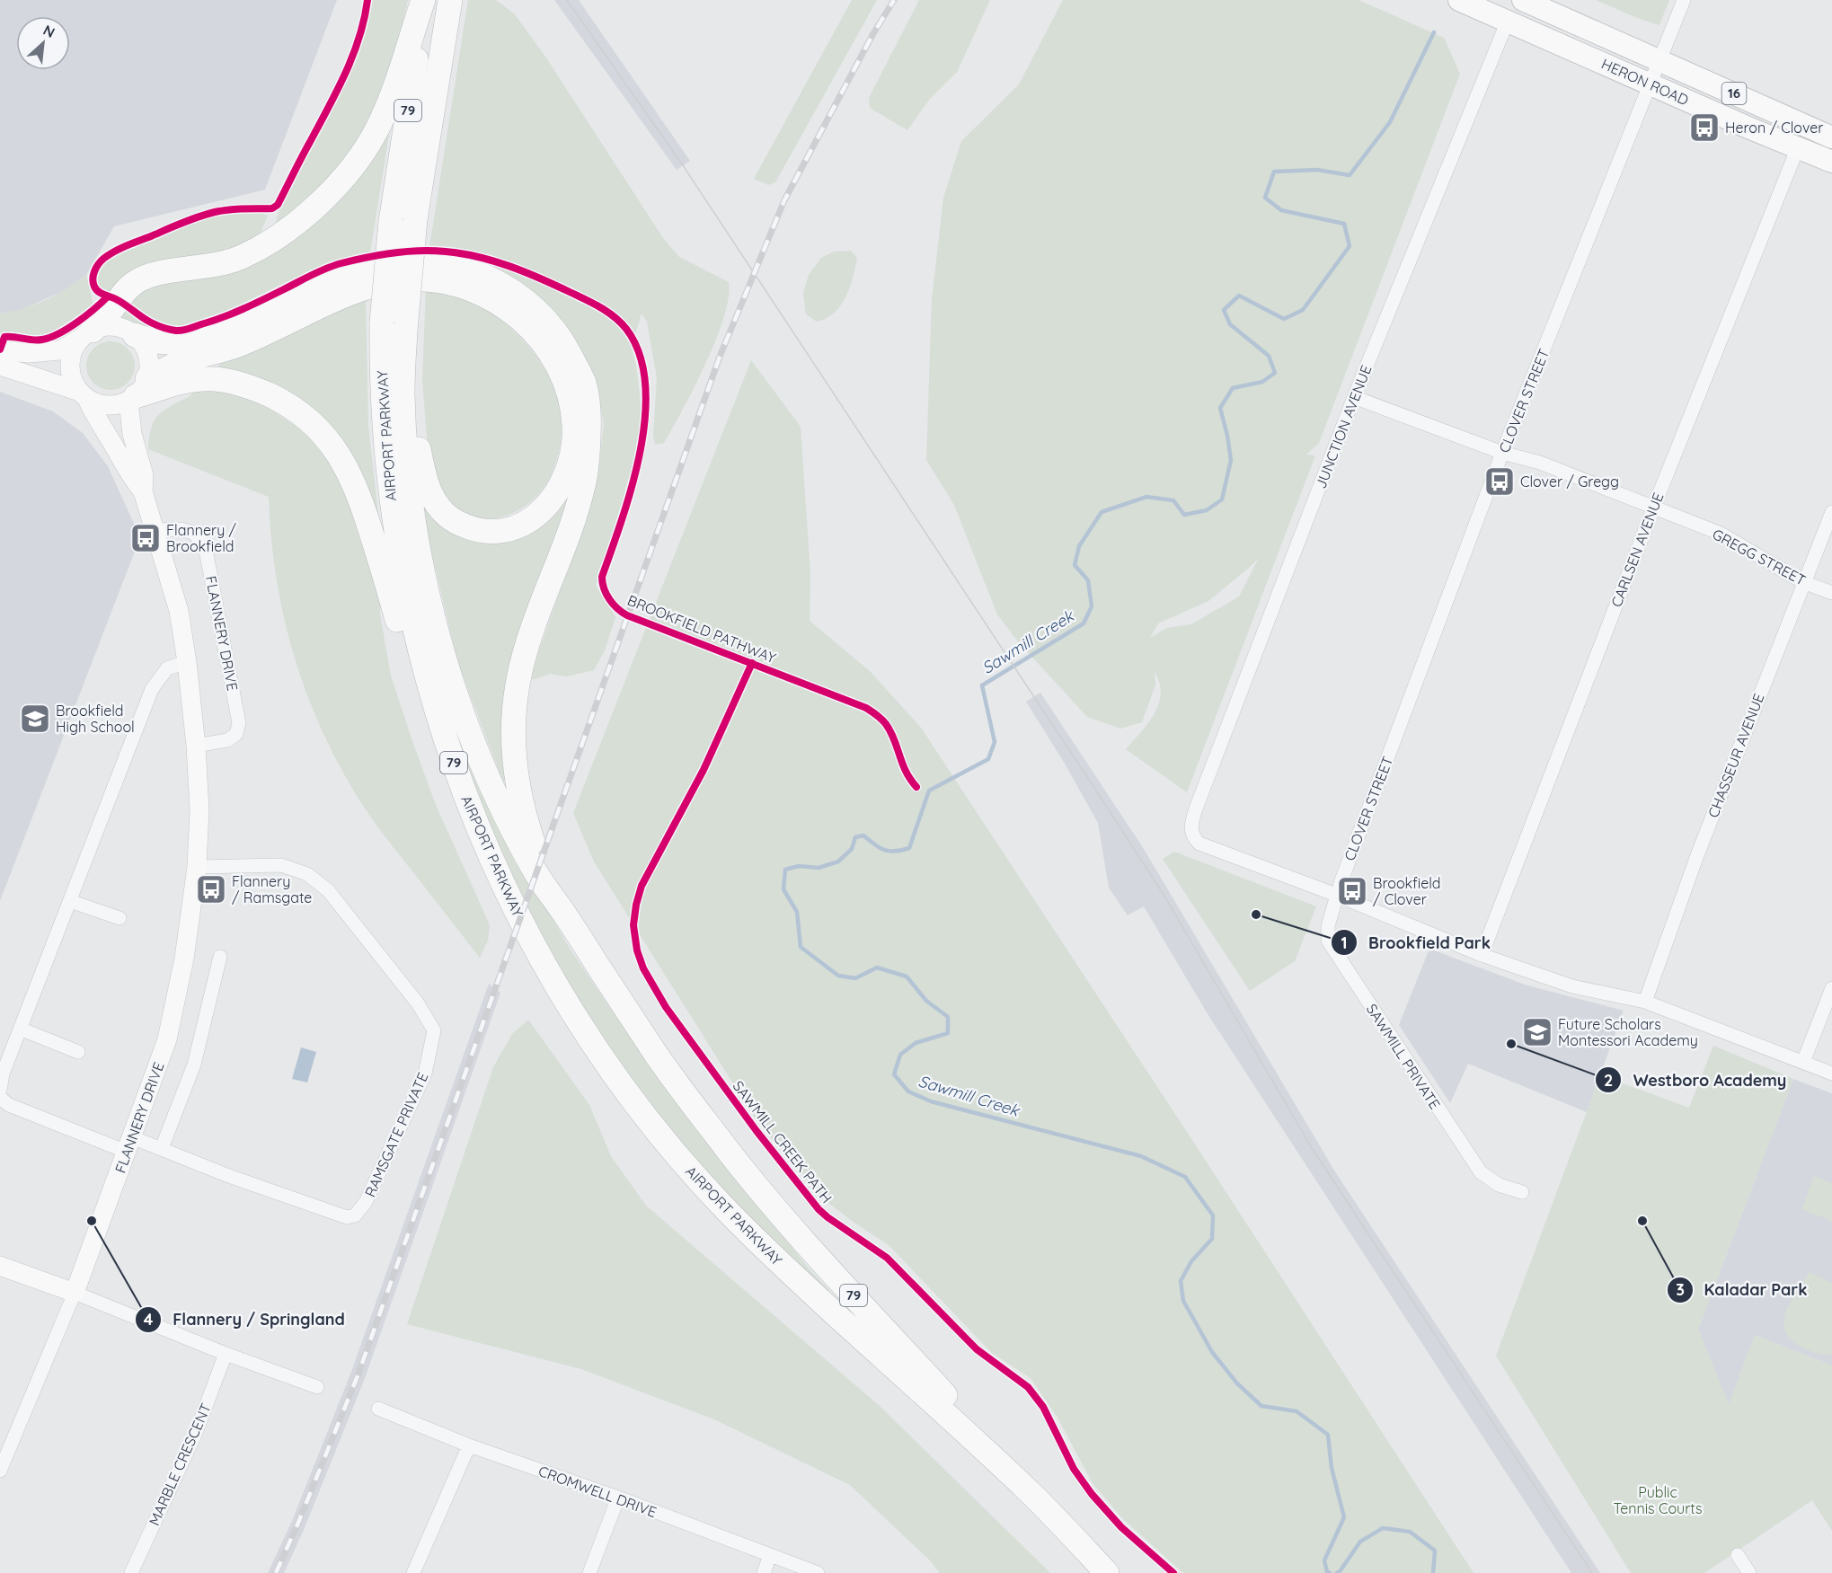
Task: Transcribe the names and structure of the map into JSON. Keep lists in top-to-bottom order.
{
  "streets": {
    "highway": ["79", "AIRPORT PARKWAY"],
    "main road": ["HERON ROAD", "16"],
    "street": [
      "CLOVER STREET",
      "JUNCTION AVENUE",
      "CARLSEN AVENUE",
      "GREGG STREET",
      "FLANNERY DRIVE",
      "CHASSEUR AVENUE",
      "SAWMILL PRIVATE",
      "RAMSGATE PRIVATE",
      "MARBLE CRESCENT",
      "CROMWELL DRIVE"
    ],
    "cycle path": ["BROOKFIELD PATHWAY"]
  },
  "crossings": [
    ["HERON ROAD", "CLOVER STREET"],
    ["HERON ROAD", "JUNCTION AVENUE"],
    ["HERON ROAD", "CARLSEN AVENUE"],
    ["CLOVER STREET", "JUNCTION AVENUE"],
    ["CLOVER STREET", "GREGG STREET"],
    ["CLOVER STREET", "SAWMILL PRIVATE"],
    ["JUNCTION AVENUE", "GREGG STREET"],
    ["JUNCTION AVENUE", "SAWMILL PRIVATE"],
    ["CARLSEN AVENUE", "GREGG STREET"],
    ["GREGG STREET", "CHASSEUR AVENUE"],
    ["FLANNERY DRIVE", "RAMSGATE PRIVATE"]
  ],
  "water": ["Sawmill Creek"],
  "parks": ["Public Tennis Courts"],
  "places": {
    "bus stop": [
      "Heron / Clover",
      "Clover / Gregg",
      "Flannery / Brookfield",
      "Flannery / Ramsgate",
      "Brookfield / Clover"
    ],
    "school or university": ["Brookfield High School", "Future Scholars Montessori Academy"],
    "other": [
      "Brookfield Park",
      "Westboro Academy",
      "Flannery / Springland",
      "Kaladar Park"
    ]
  },
  "north": "top right"
}
